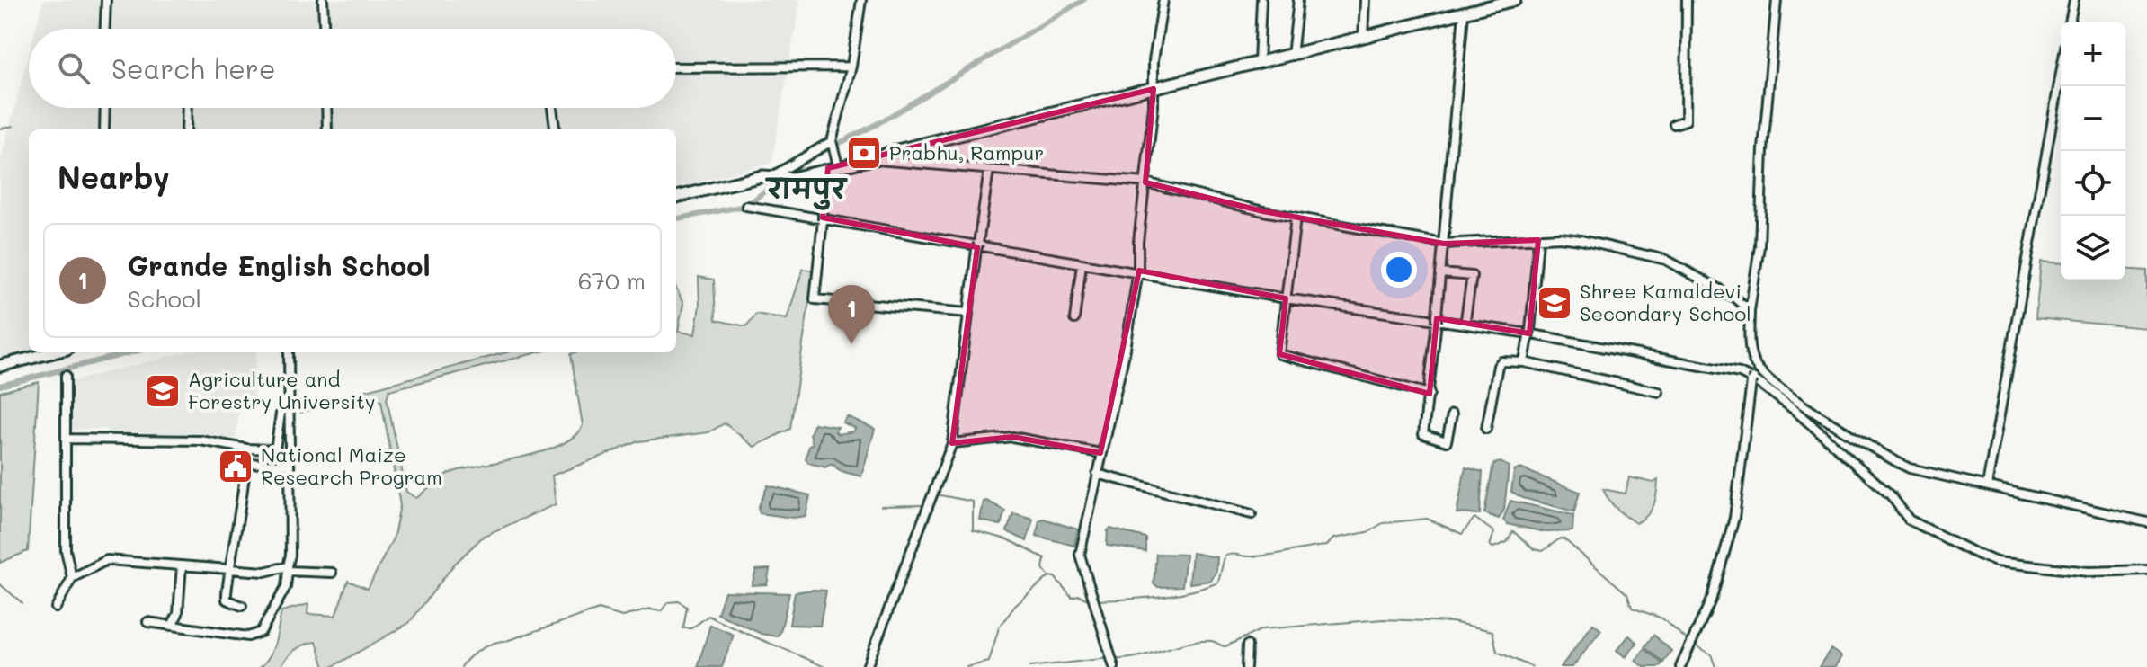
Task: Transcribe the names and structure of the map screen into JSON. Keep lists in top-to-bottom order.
{
  "districts": ["रामपुर"],
  "places": {
    "bank": ["Prabhu, Rampur"],
    "school or university": ["Shree Kamaldevi Secondary School", "Agriculture and Forestry University"],
    "public building": ["National Maize Research Program"]
  },
  "page": {
    "map_buttons": ["+", "−"],
    "search": "Search here",
    "heading": "Nearby",
    "list": [
      {
        "mark": "1",
        "name": "Grande English School",
        "note": "School",
        "value": "670 m"
      }
    ],
    "pins": "1"
  }
}
